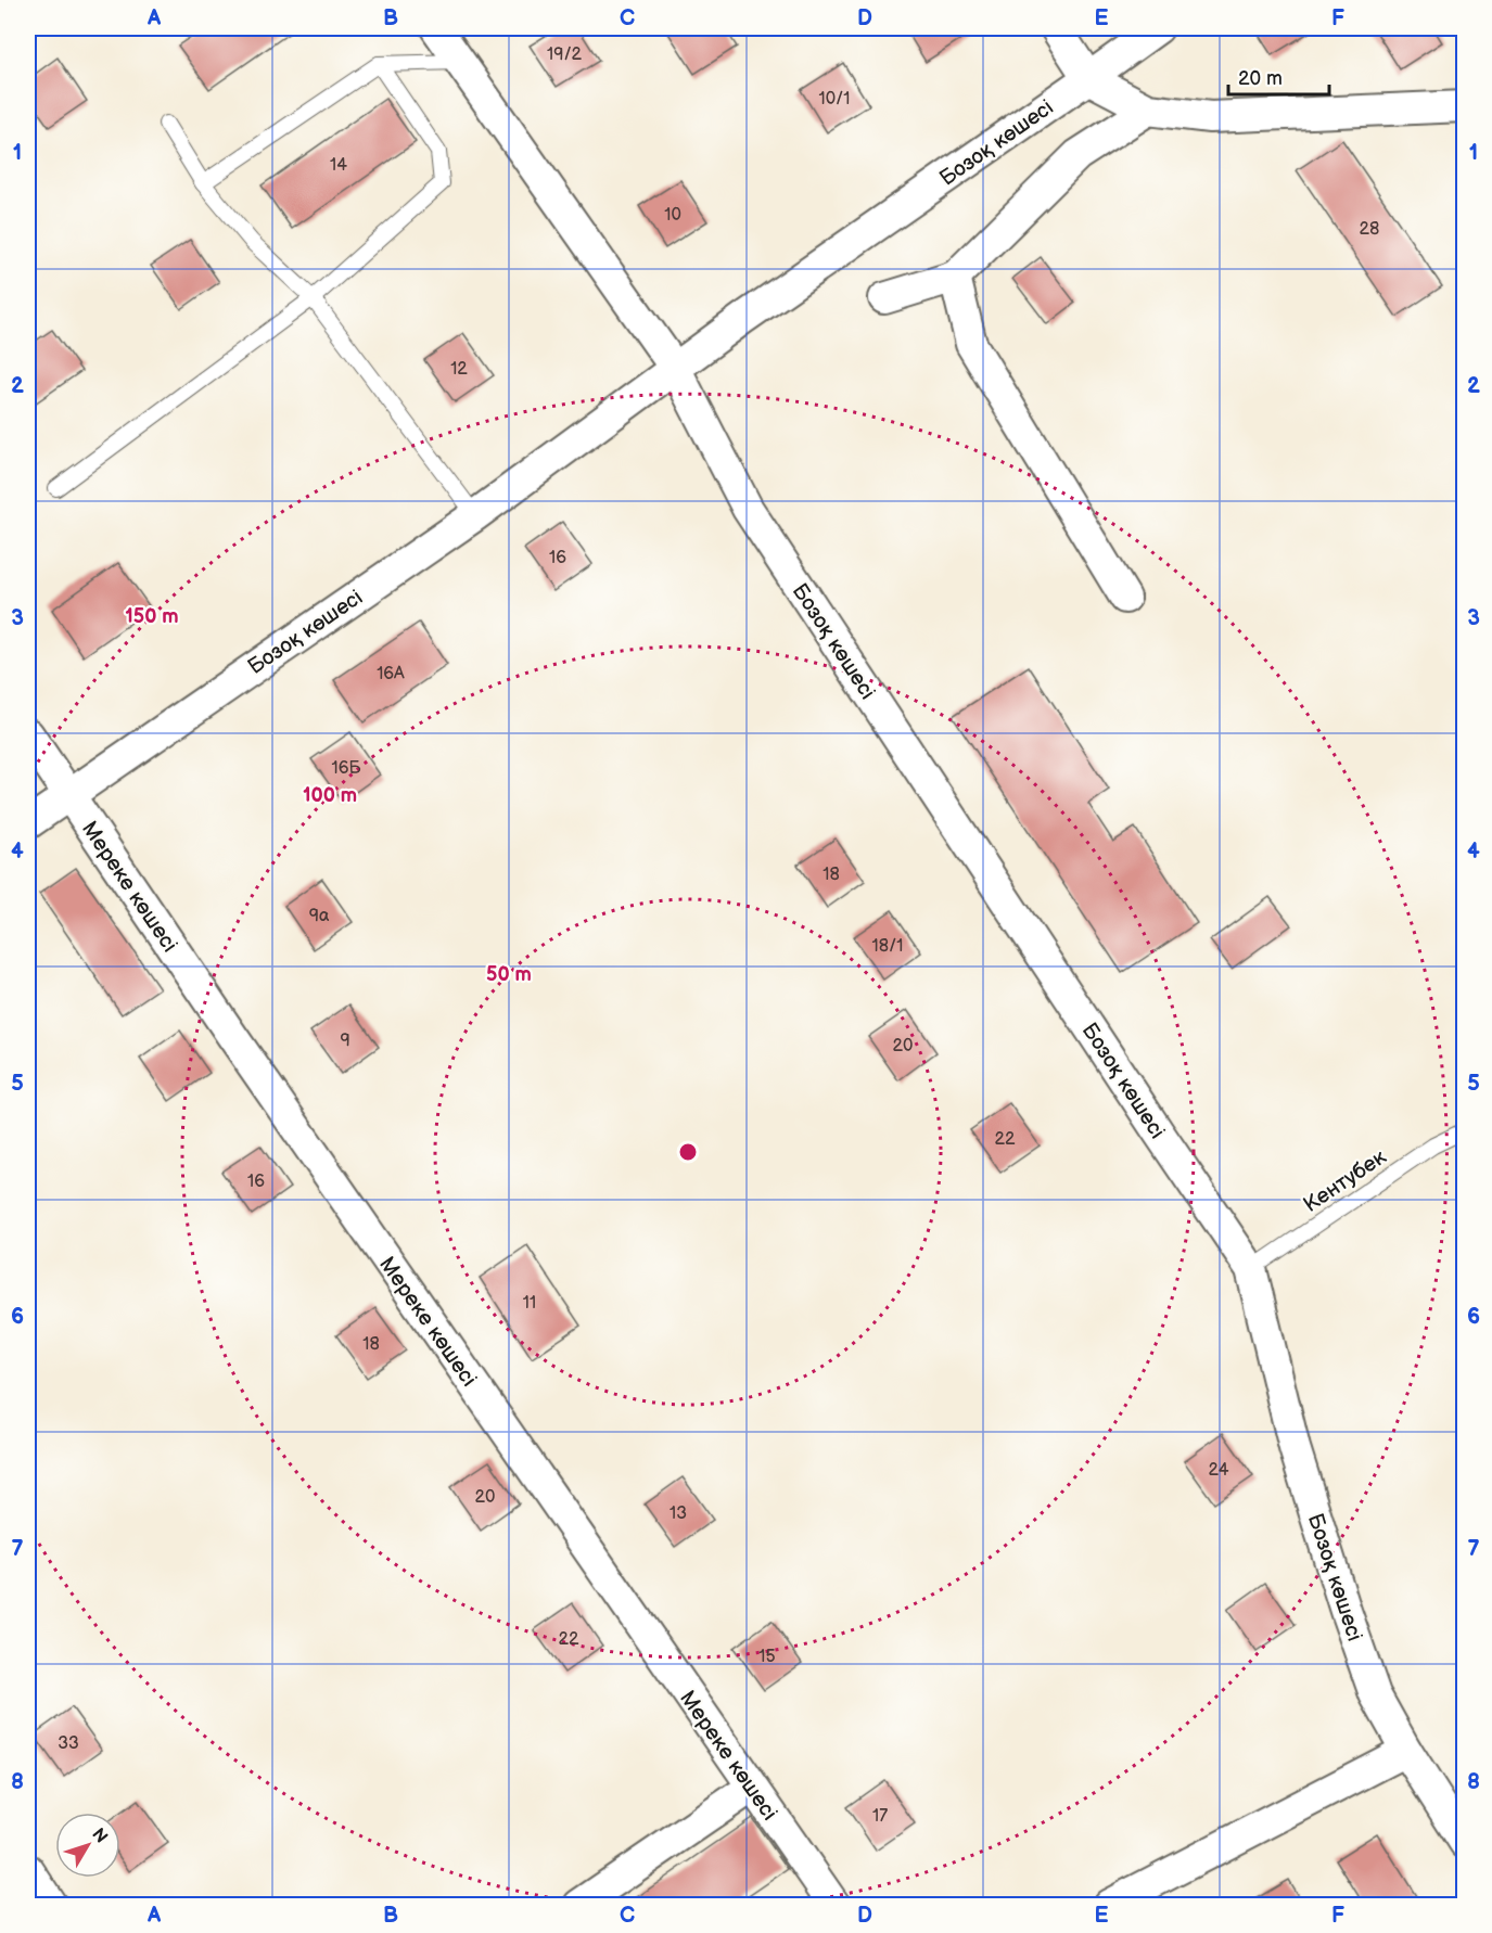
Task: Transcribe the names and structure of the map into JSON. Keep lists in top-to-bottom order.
{
  "streets": {
    "street": ["Бозоқ көшесі", "Мереке көшесі"],
    "lane": ["Кентубек"]
  },
  "crossings": [
    ["Бозоқ көшесі", "Мереке көшесі"],
    ["Бозоқ көшесі", "Кентубек"]
  ],
  "house_numbers": [
    "19/2",
    "10/1",
    "14",
    "10",
    "28",
    "12",
    "16",
    "16А",
    "16Б",
    "18",
    "9а",
    "18/1",
    "9",
    "20",
    "22",
    "16",
    "11",
    "18",
    "24",
    "20",
    "13",
    "22",
    "15",
    "33",
    "17"
  ],
  "scale_bar": "20 m",
  "north": "top right",
  "grid": {
    "columns": [
      "A",
      "B",
      "C",
      "D",
      "E",
      "F"
    ],
    "rows": [
      "1",
      "2",
      "3",
      "4",
      "5",
      "6",
      "7",
      "8"
    ]
  },
  "rings": ["150 m", "100 m", "50 m"]
}
